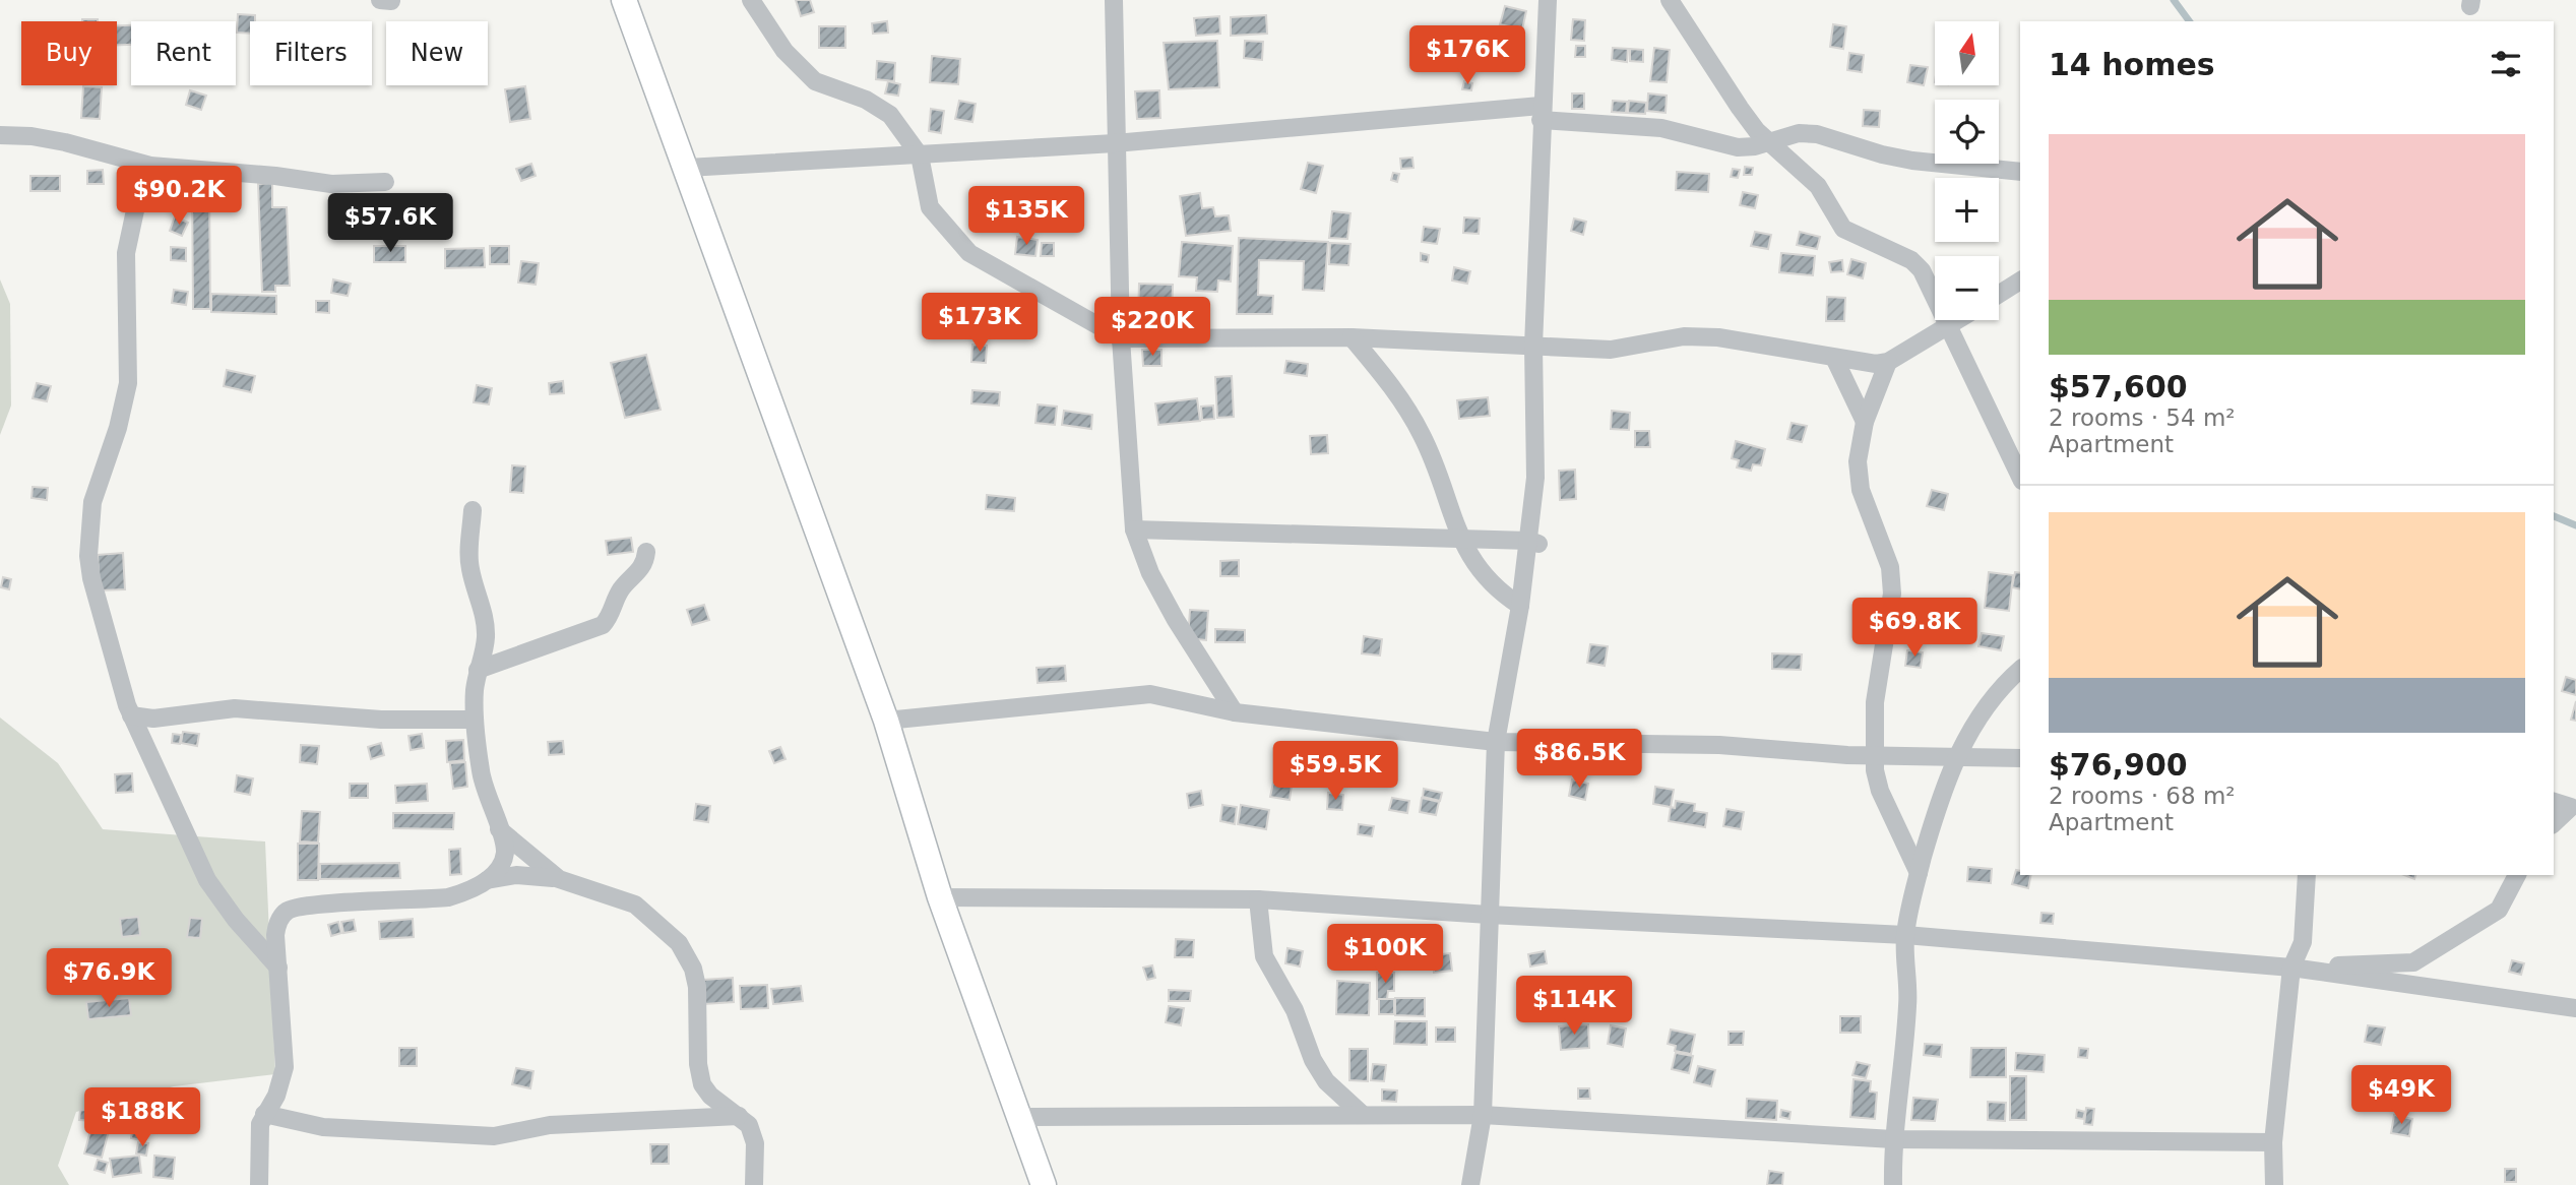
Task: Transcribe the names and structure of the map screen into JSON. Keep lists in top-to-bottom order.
{
  "north": "top",
  "page": {
    "map_buttons": ["+", "−"],
    "chip": [
      "Buy",
      "Rent",
      "Filters",
      "New"
    ],
    "heading": "14 homes",
    "price": [
      "$176K",
      "$90.2K",
      "$135K",
      "$57.6K",
      "$173K",
      "$220K",
      "$69.8K",
      "$86.5K",
      "$59.5K",
      "$100K",
      "$76.9K",
      "$114K",
      "$49K",
      "$188K"
    ],
    "list": [
      {
        "name": "$57,600",
        "note": "2 rooms · 54 m² · Apartment"
      },
      {
        "name": "$76,900",
        "note": "2 rooms · 68 m² · Apartment"
      }
    ]
  }
}
